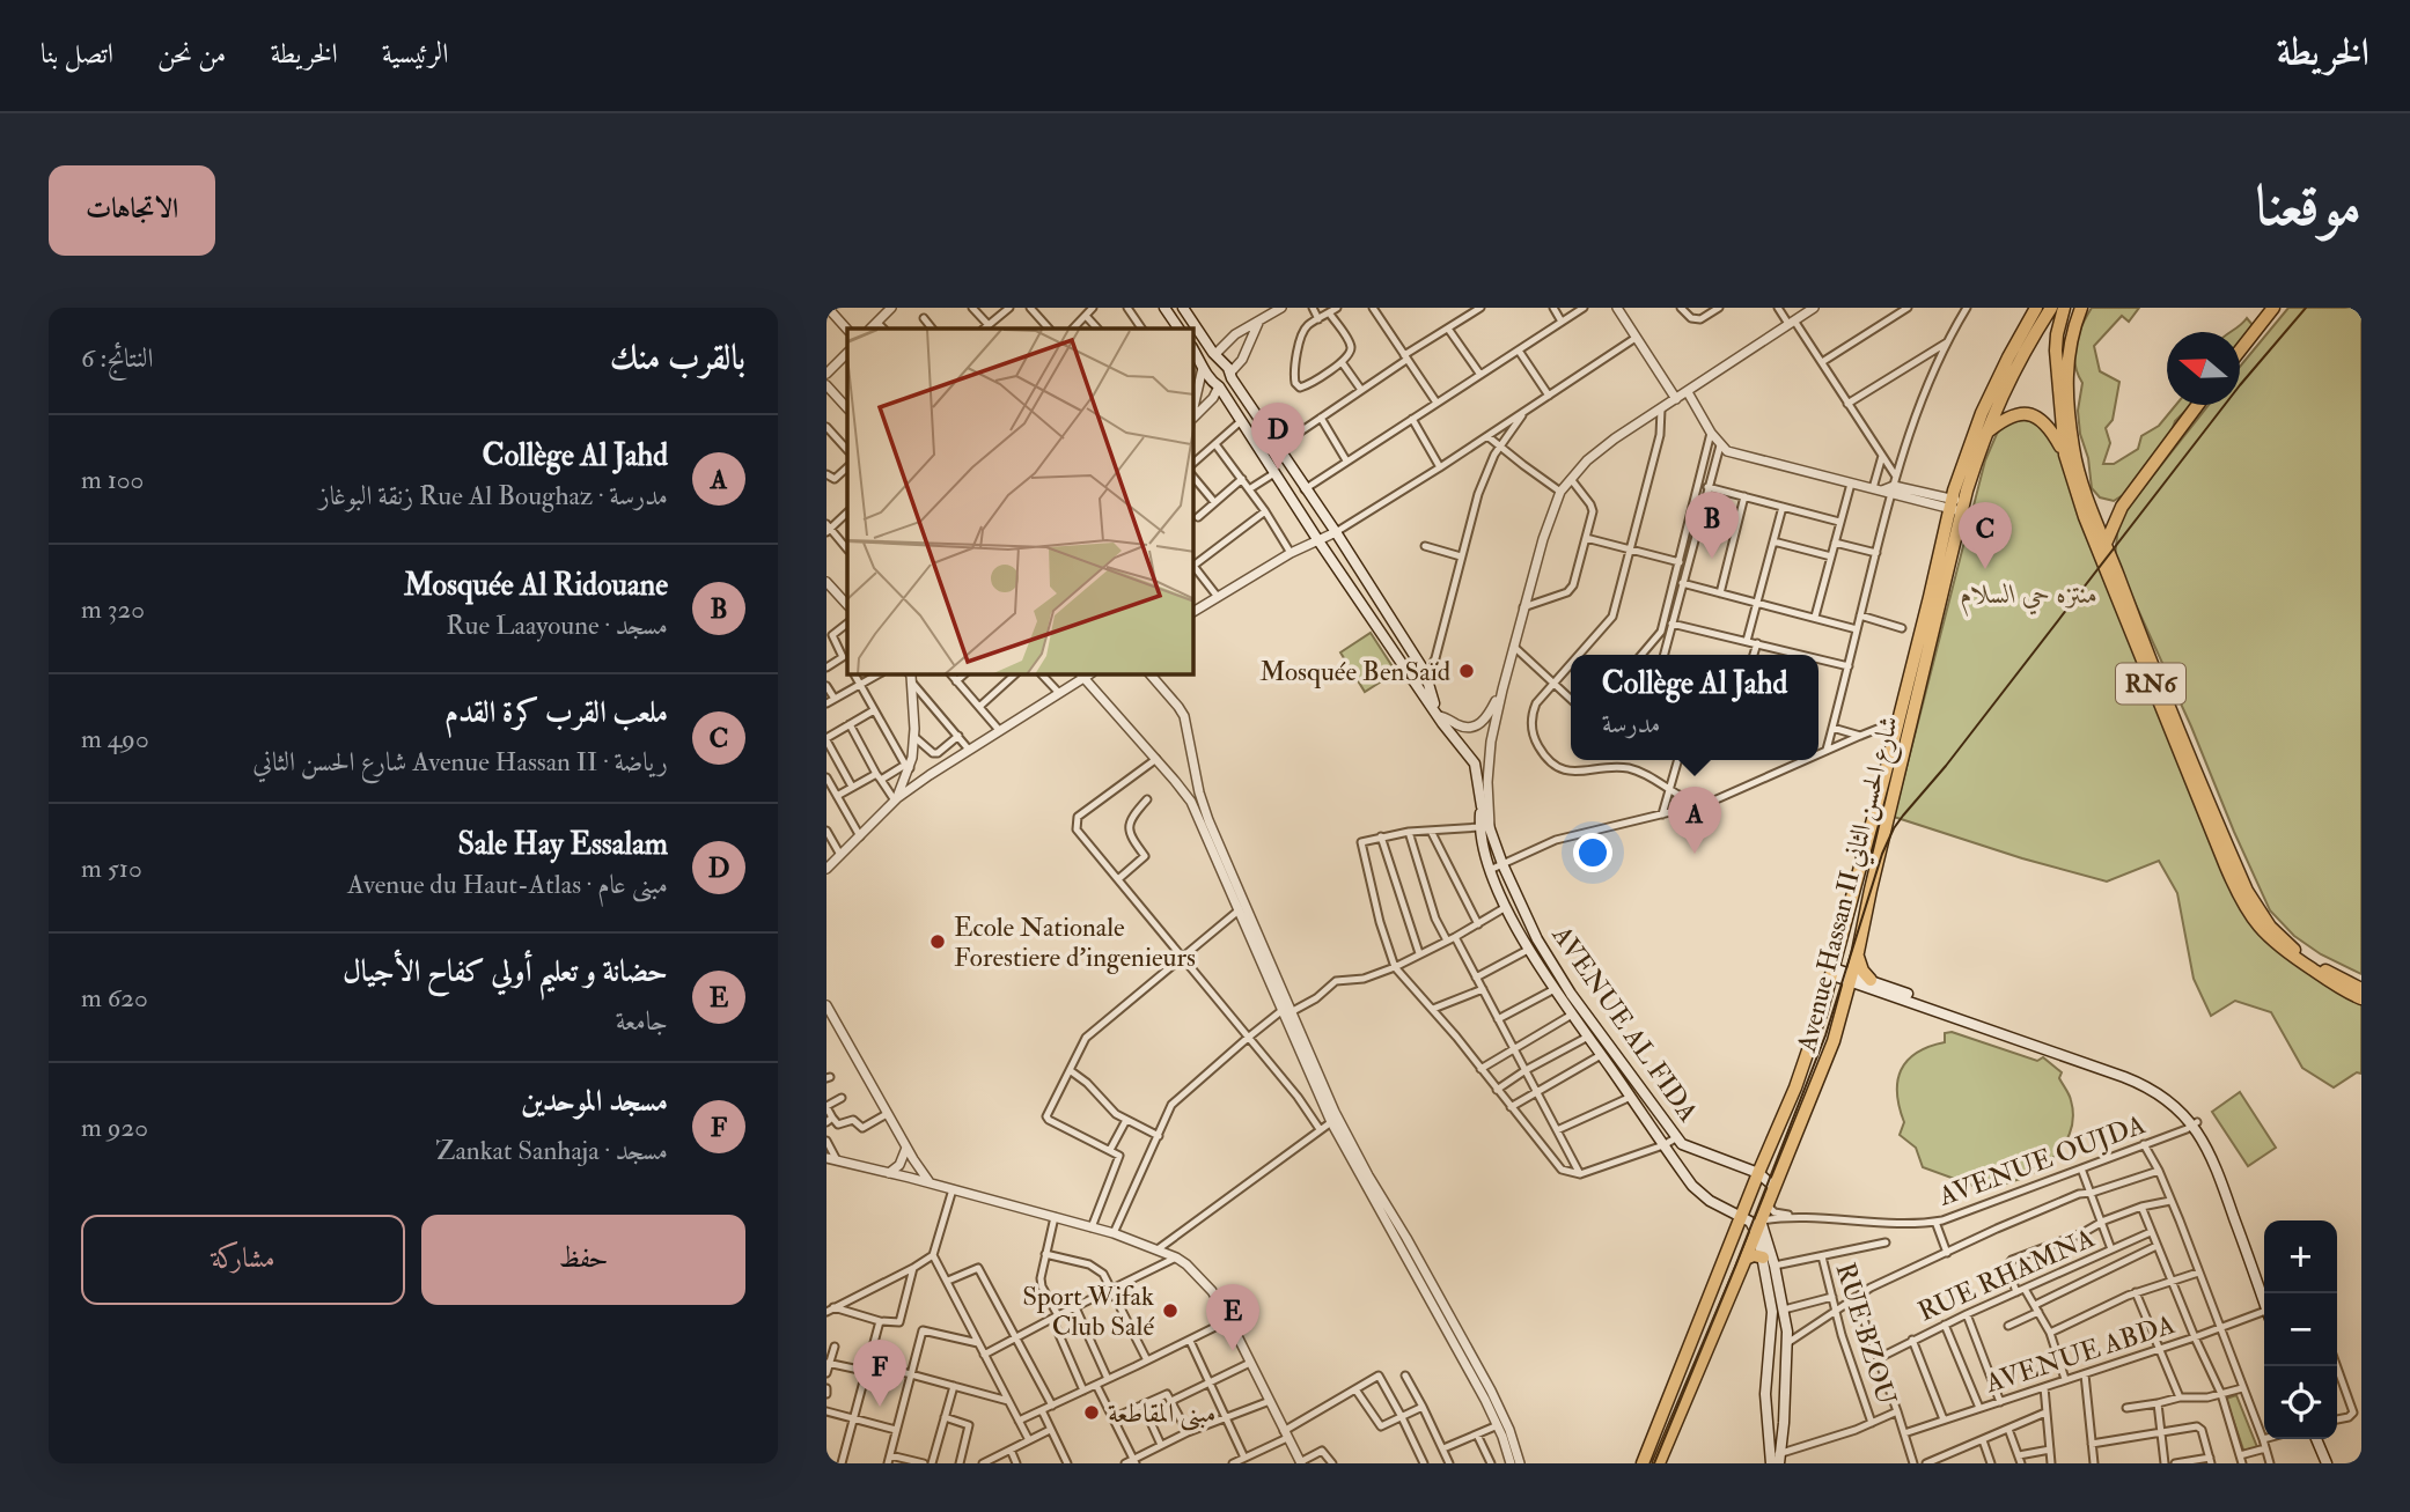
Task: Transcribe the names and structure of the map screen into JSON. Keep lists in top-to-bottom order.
{
  "streets": {
    "highway": ["RN6", "Avenue Hassan II شارع الحسن الثاني"],
    "main road": ["AVENUE AL FIDA"],
    "street": [
      "AVENUE OUJDA",
      "RUE RHAMNA",
      "RUE BZOU",
      "AVENUE ABDA"
    ]
  },
  "crossings": [
    ["Avenue Hassan II شارع الحسن الثاني", "AVENUE AL FIDA"],
    ["Avenue Hassan II شارع الحسن الثاني", "AVENUE OUJDA"],
    ["AVENUE AL FIDA", "AVENUE OUJDA"]
  ],
  "parks": ["منتزه حي السلام"],
  "places": [
    "Mosquée BenSaïd",
    "Ecole Nationale Forestiere d'ingenieurs",
    "Sport Wifak Club Salé",
    "مبنى المقاطعة"
  ],
  "north": "left",
  "page": {
    "header": "الخريطة",
    "nav": [
      "الرئيسية",
      "الخريطة",
      "من نحن",
      "اتصل بنا"
    ],
    "title": "موقعنا",
    "buttons": [
      "الاتجاهات",
      ["حفظ", "مشاركة"]
    ],
    "heading": ["بالقرب منك", "النتائج: 6"],
    "pins": [
      "D",
      "B",
      "C",
      "A",
      "E",
      "F"
    ],
    "list": [
      {
        "mark": "A",
        "name": "Collège Al Jahd",
        "note": "مدرسة · Rue Al Boughaz زنقة البوغاز",
        "value": "100 m"
      },
      {
        "mark": "B",
        "name": "Mosquée Al Ridouane",
        "note": "مسجد · Rue Laayoune",
        "value": "320 m"
      },
      {
        "mark": "C",
        "name": "ملعب القرب كرة القدم",
        "note": "رياضة · Avenue Hassan II شارع الحسن الثاني",
        "value": "490 m"
      },
      {
        "mark": "D",
        "name": "Sale Hay Essalam",
        "note": "مبنى عام · Avenue du Haut-Atlas",
        "value": "510 m"
      },
      {
        "mark": "E",
        "name": "حضانة و تعليم أولي كفاح الأجيال",
        "note": "جامعة",
        "value": "620 m"
      },
      {
        "mark": "F",
        "name": "مسجد الموحدين",
        "note": "مسجد · Zankat Sanhaja",
        "value": "920 m"
      }
    ],
    "popup": ["Collège Al Jahd", "مدرسة"],
    "map_buttons": ["+", "−"]
  }
}
